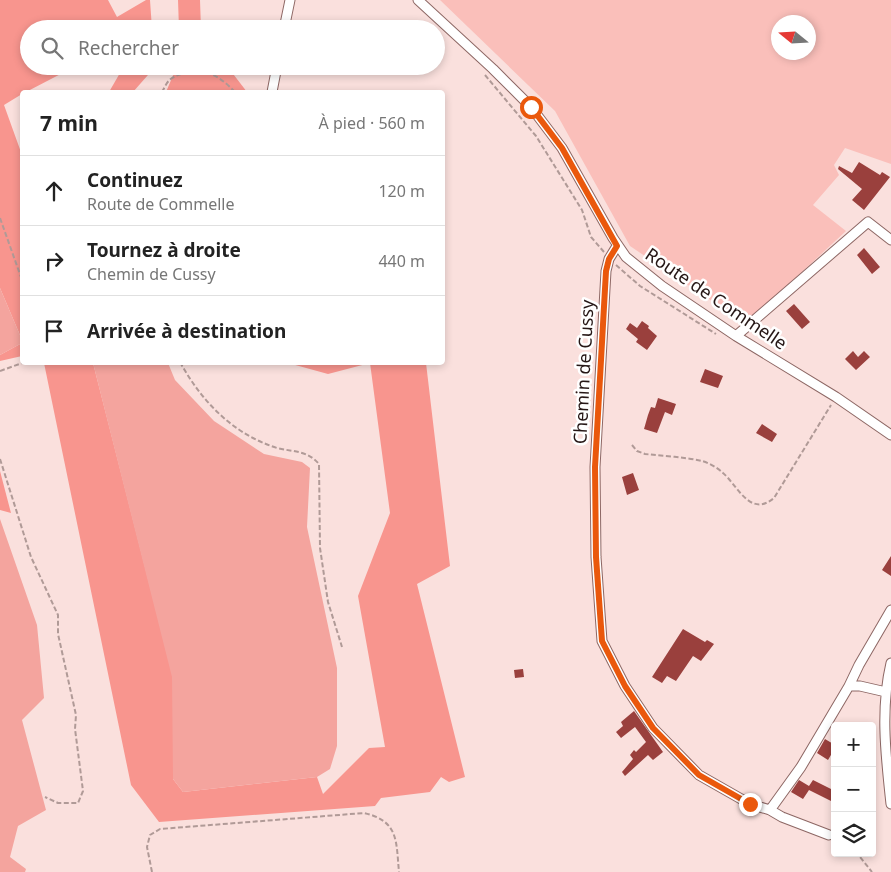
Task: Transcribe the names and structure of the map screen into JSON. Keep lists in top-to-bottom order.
{
  "streets": {
    "street": ["Route de Commelle", "Chemin de Cussy"]
  },
  "crossings": [
    ["Route de Commelle", "Chemin de Cussy"]
  ],
  "north": "left",
  "page": {
    "search": "Rechercher",
    "heading": ["7 min", "À pied · 560 m"],
    "list": [
      ["Continuez", "Route de Commelle", "120 m"],
      ["Tournez à droite", "Chemin de Cussy", "440 m"],
      "Arrivée à destination"
    ],
    "map_buttons": ["+", "−"]
  }
}
